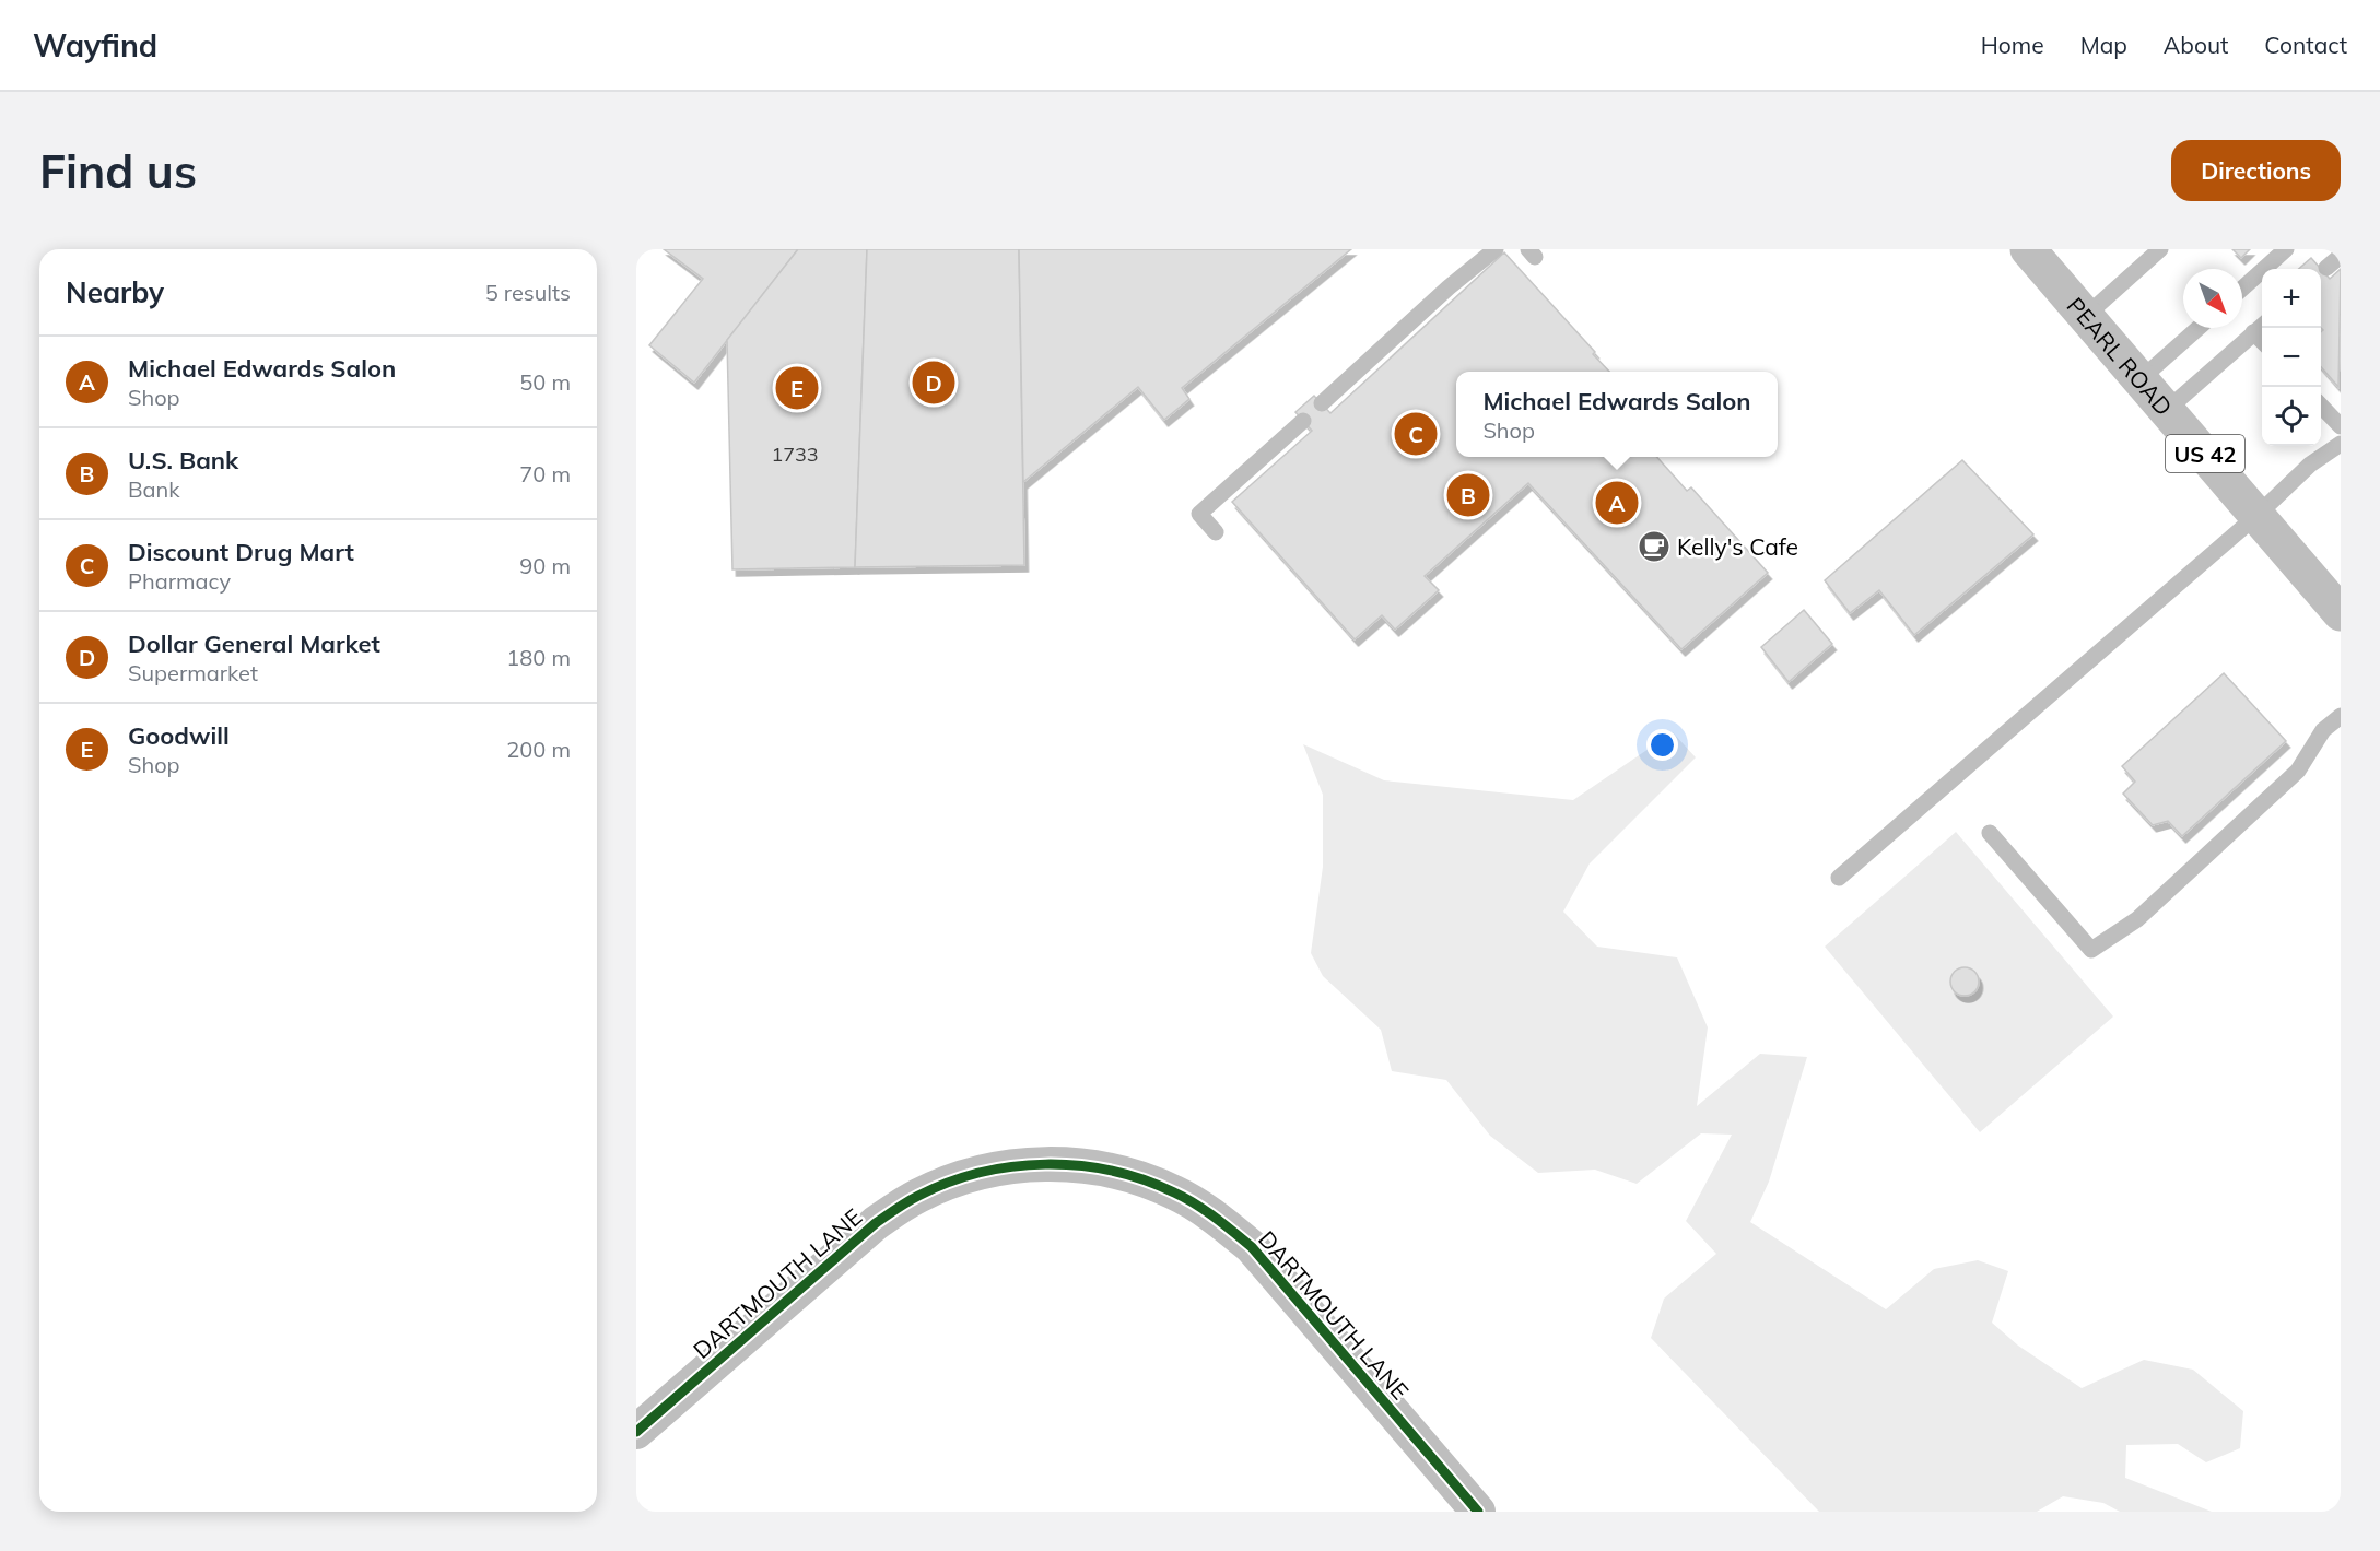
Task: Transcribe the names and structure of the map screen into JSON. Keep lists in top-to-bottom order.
{
  "streets": {
    "main road": ["PEARL ROAD", "US 42"],
    "street": ["DARTMOUTH LANE"]
  },
  "places": {
    "cafe": ["Kelly's Cafe"]
  },
  "house_numbers": ["1733"],
  "north": "bottom right",
  "page": {
    "header": "Wayfind",
    "nav": [
      "Home",
      "Map",
      "About",
      "Contact"
    ],
    "buttons": "Directions",
    "title": "Find us",
    "heading": ["Nearby", "5 results"],
    "map_buttons": ["+", "−"],
    "list": [
      {
        "mark": "A",
        "name": "Michael Edwards Salon",
        "note": "Shop",
        "value": "50 m"
      },
      {
        "mark": "B",
        "name": "U.S. Bank",
        "note": "Bank",
        "value": "70 m"
      },
      {
        "mark": "C",
        "name": "Discount Drug Mart",
        "note": "Pharmacy",
        "value": "90 m"
      },
      {
        "mark": "D",
        "name": "Dollar General Market",
        "note": "Supermarket",
        "value": "180 m"
      },
      {
        "mark": "E",
        "name": "Goodwill",
        "note": "Shop",
        "value": "200 m"
      }
    ],
    "pins": [
      "D",
      "E",
      "C",
      "B",
      "A"
    ],
    "popup": ["Michael Edwards Salon", "Shop"]
  }
}
